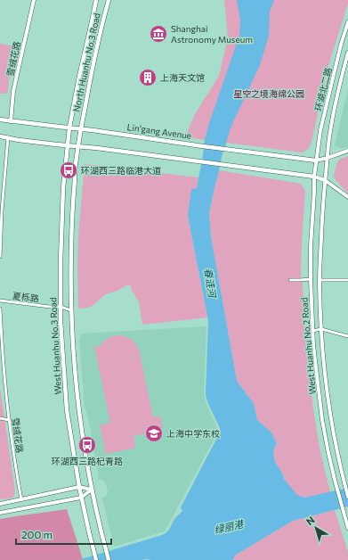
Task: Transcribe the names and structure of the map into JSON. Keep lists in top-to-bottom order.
{
  "streets": {
    "main road": [
      "雪绒花路",
      "North Huanhu No.3 Road",
      "环湖北二路",
      "Lin'gang Avenue",
      "West Huanhu No.3 Road",
      "West Huanhu No.2 Road"
    ],
    "street": ["夏栎路"]
  },
  "crossings": [
    ["雪绒花路", "Lin'gang Avenue"],
    ["North Huanhu No.3 Road", "Lin'gang Avenue"],
    ["North Huanhu No.3 Road", "West Huanhu No.3 Road"],
    ["环湖北二路", "Lin'gang Avenue"],
    ["环湖北二路", "West Huanhu No.2 Road"],
    ["Lin'gang Avenue", "West Huanhu No.3 Road"],
    ["Lin'gang Avenue", "West Huanhu No.2 Road"],
    ["夏栎路", "West Huanhu No.3 Road"]
  ],
  "water": ["春涟河", "绿丽港"],
  "parks": ["星空之境海绵公园"],
  "places": {
    "museum": ["Shanghai Astronomy Museum"],
    "building": ["上海天文馆"],
    "bus stop": ["环湖西三路临港大道", "环湖西三路杞青路"],
    "school or university": ["上海中学东校"]
  },
  "scale_bar": "200 m",
  "north": "top left"
}
